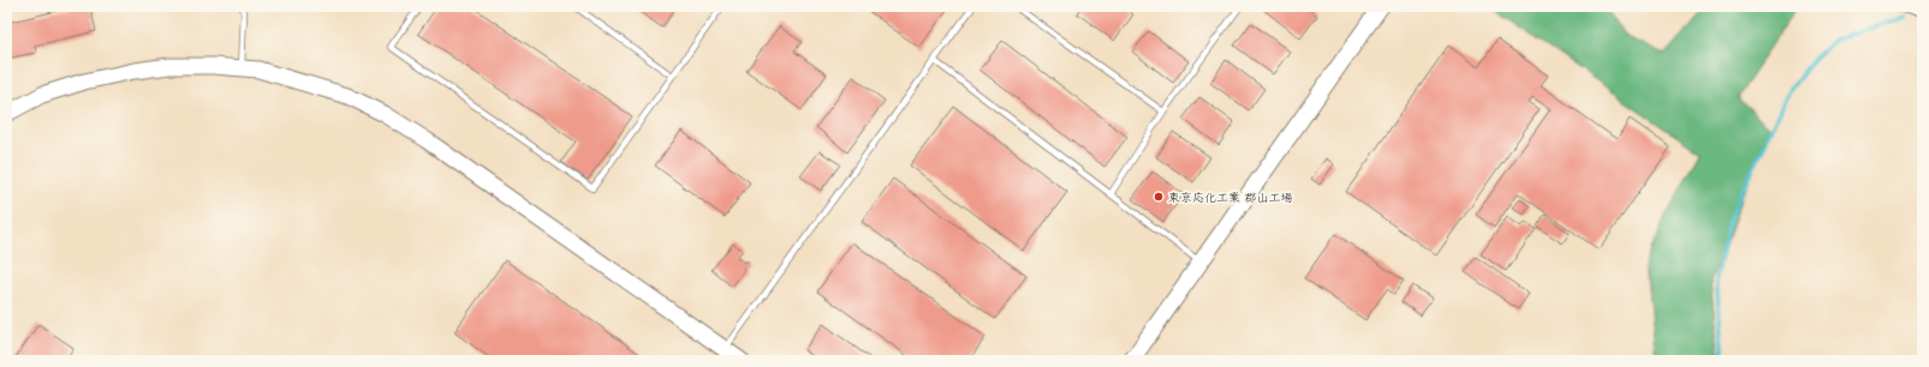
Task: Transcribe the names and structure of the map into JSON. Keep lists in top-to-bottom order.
{
  "places": ["東京応化工業 郡山工場"]
}
